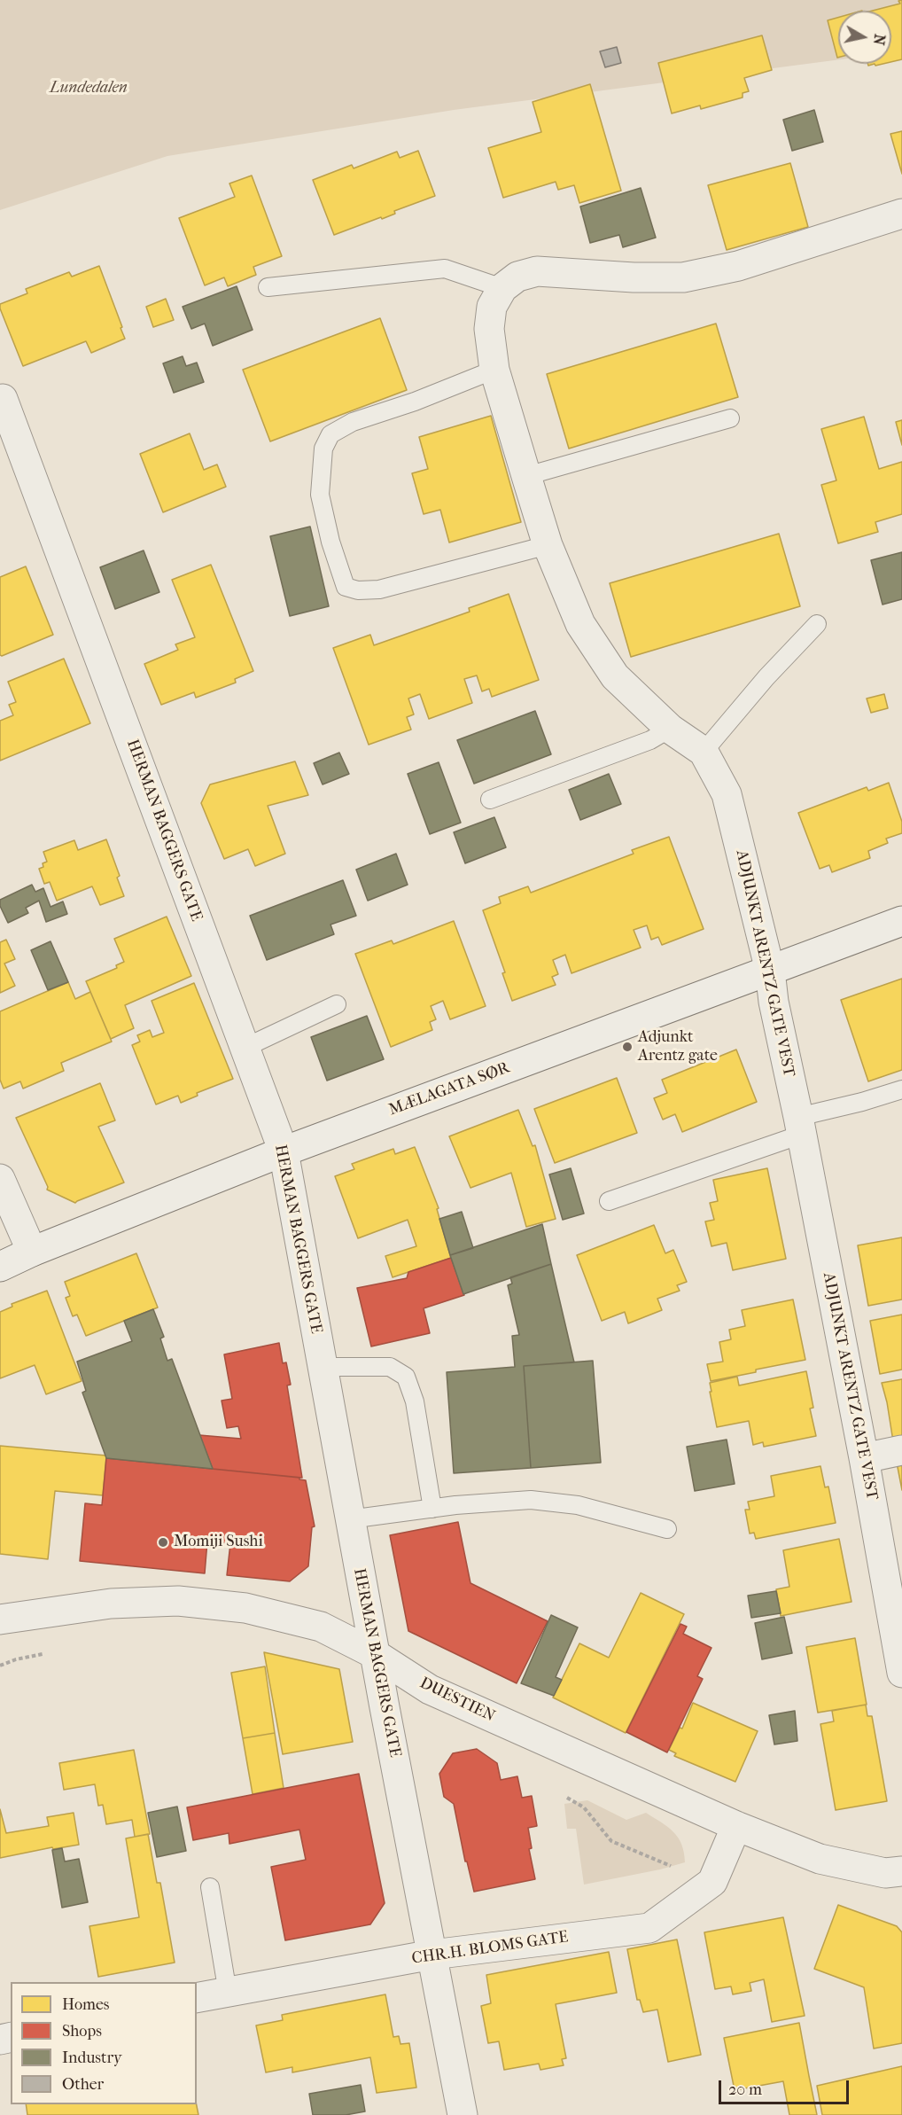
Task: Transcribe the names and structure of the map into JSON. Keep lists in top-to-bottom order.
{
  "streets": {
    "street": [
      "HERMAN BAGGERS GATE",
      "ADJUNKT ARENTZ GATE VEST",
      "MÆLAGATA SØR",
      "DUESTIEN",
      "CHR.H. BLOMS GATE"
    ]
  },
  "crossings": [
    ["HERMAN BAGGERS GATE", "MÆLAGATA SØR"],
    ["HERMAN BAGGERS GATE", "DUESTIEN"],
    ["HERMAN BAGGERS GATE", "CHR.H. BLOMS GATE"],
    ["ADJUNKT ARENTZ GATE VEST", "MÆLAGATA SØR"],
    ["DUESTIEN", "CHR.H. BLOMS GATE"]
  ],
  "parks": ["Lundedalen"],
  "places": ["Adjunkt Arentz gate", "Momiji Sushi"],
  "legend": [
    "Homes",
    "Shops",
    "Industry",
    "Other"
  ],
  "scale_bar": "20 m",
  "north": "right"
}
